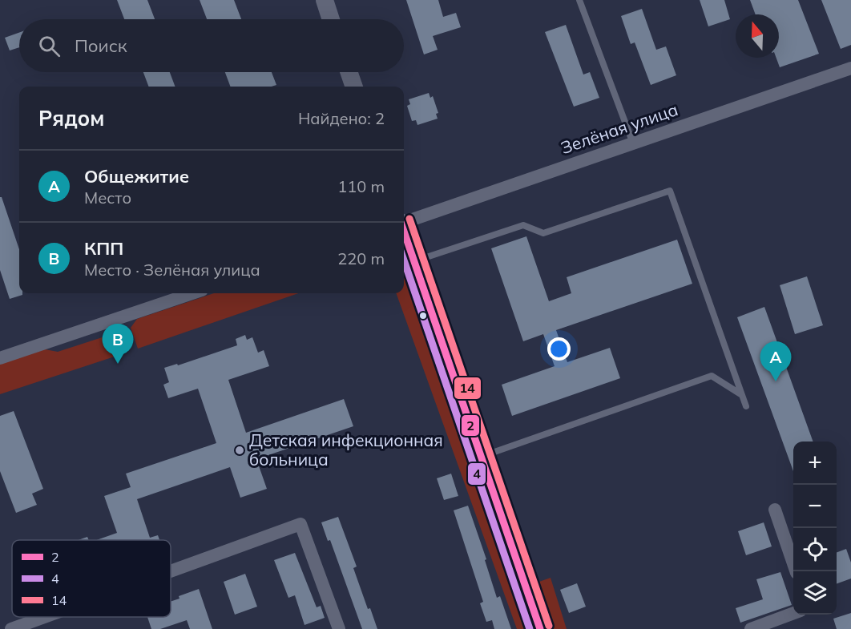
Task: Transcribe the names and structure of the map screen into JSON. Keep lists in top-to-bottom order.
{
  "streets": {
    "street": ["Зелёная улица"]
  },
  "places": ["Детская инфекционная больница"],
  "lines": ["transit line 14", "transit line 2", "transit line 4"],
  "legend": ["2", "4", "14"],
  "north": "top",
  "page": {
    "search": "Поиск",
    "heading": ["Рядом", "Найдено: 2"],
    "list": [
      {
        "mark": "A",
        "name": "Общежитие",
        "note": "Место",
        "value": "110 m"
      },
      {
        "mark": "B",
        "name": "КПП",
        "note": "Место · Зелёная улица",
        "value": "220 m"
      }
    ],
    "pins": ["B", "A"],
    "map_buttons": ["+", "−"]
  }
}
